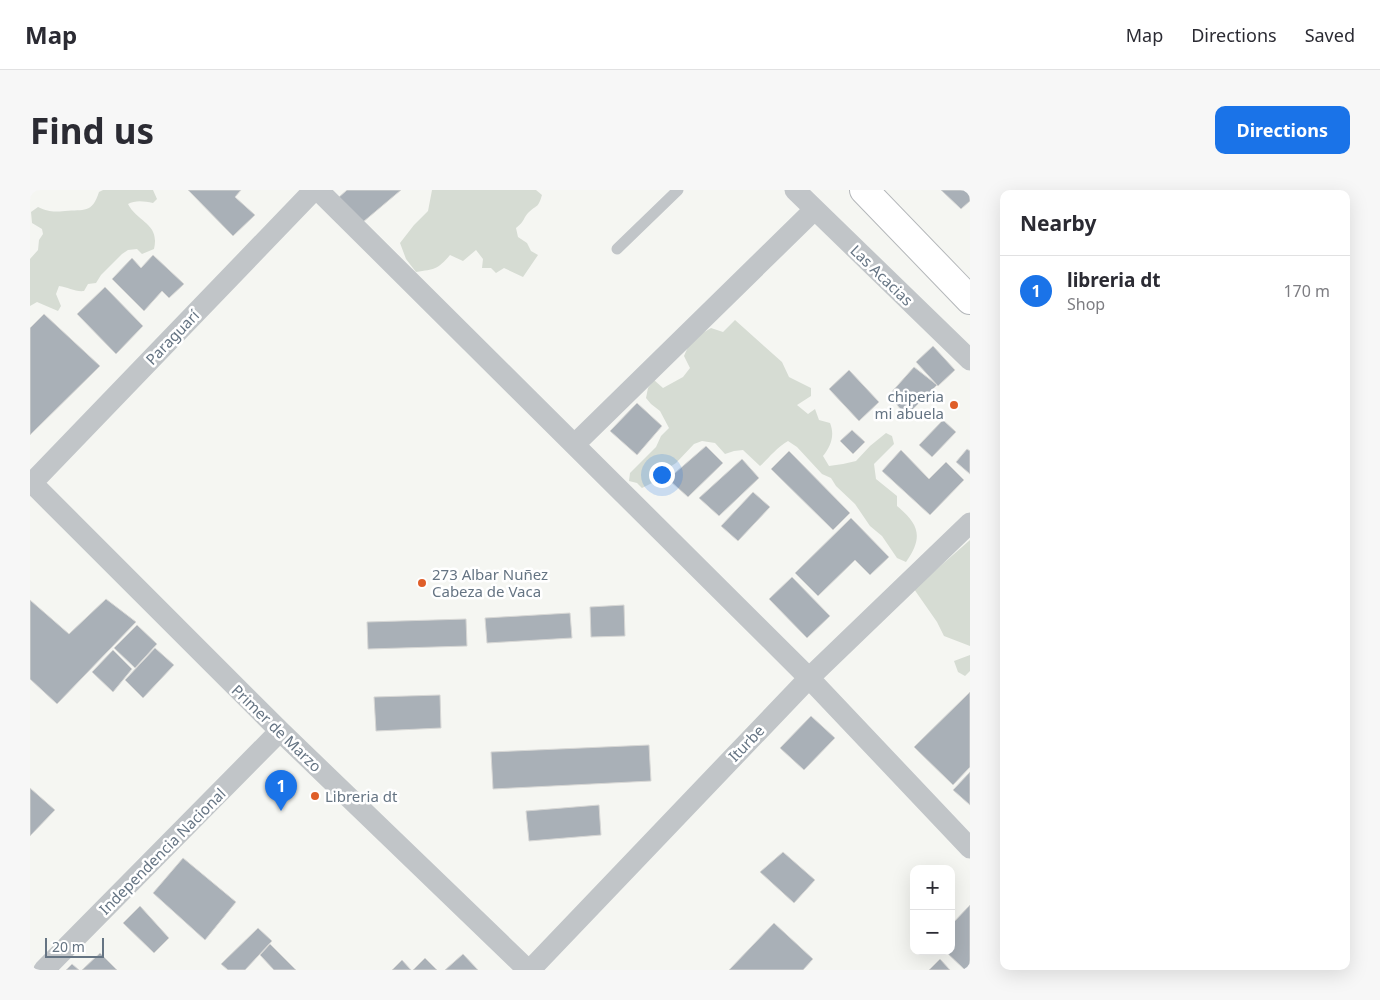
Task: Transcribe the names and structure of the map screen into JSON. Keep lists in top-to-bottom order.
{
  "streets": {
    "street": [
      "Las Acacias",
      "Paraguarí",
      "Primer de Marzo",
      "Iturbe",
      "Independencia Nacional"
    ]
  },
  "crossings": [
    ["Paraguarí", "Primer de Marzo"],
    ["Primer de Marzo", "Iturbe"],
    ["Primer de Marzo", "Independencia Nacional"]
  ],
  "places": ["chiperia mi abuela", "273 Albar Nuñez Cabeza de Vaca", "Libreria dt"],
  "scale_bar": "20 m",
  "page": {
    "header": "Map",
    "nav": ["Map", "Directions", "Saved"],
    "buttons": "Directions",
    "title": "Find us",
    "heading": "Nearby",
    "list": [
      {
        "mark": "1",
        "name": "libreria dt",
        "note": "Shop",
        "value": "170 m"
      }
    ],
    "pins": "1",
    "map_buttons": ["+", "−"],
    "scale": "20 m"
  }
}
